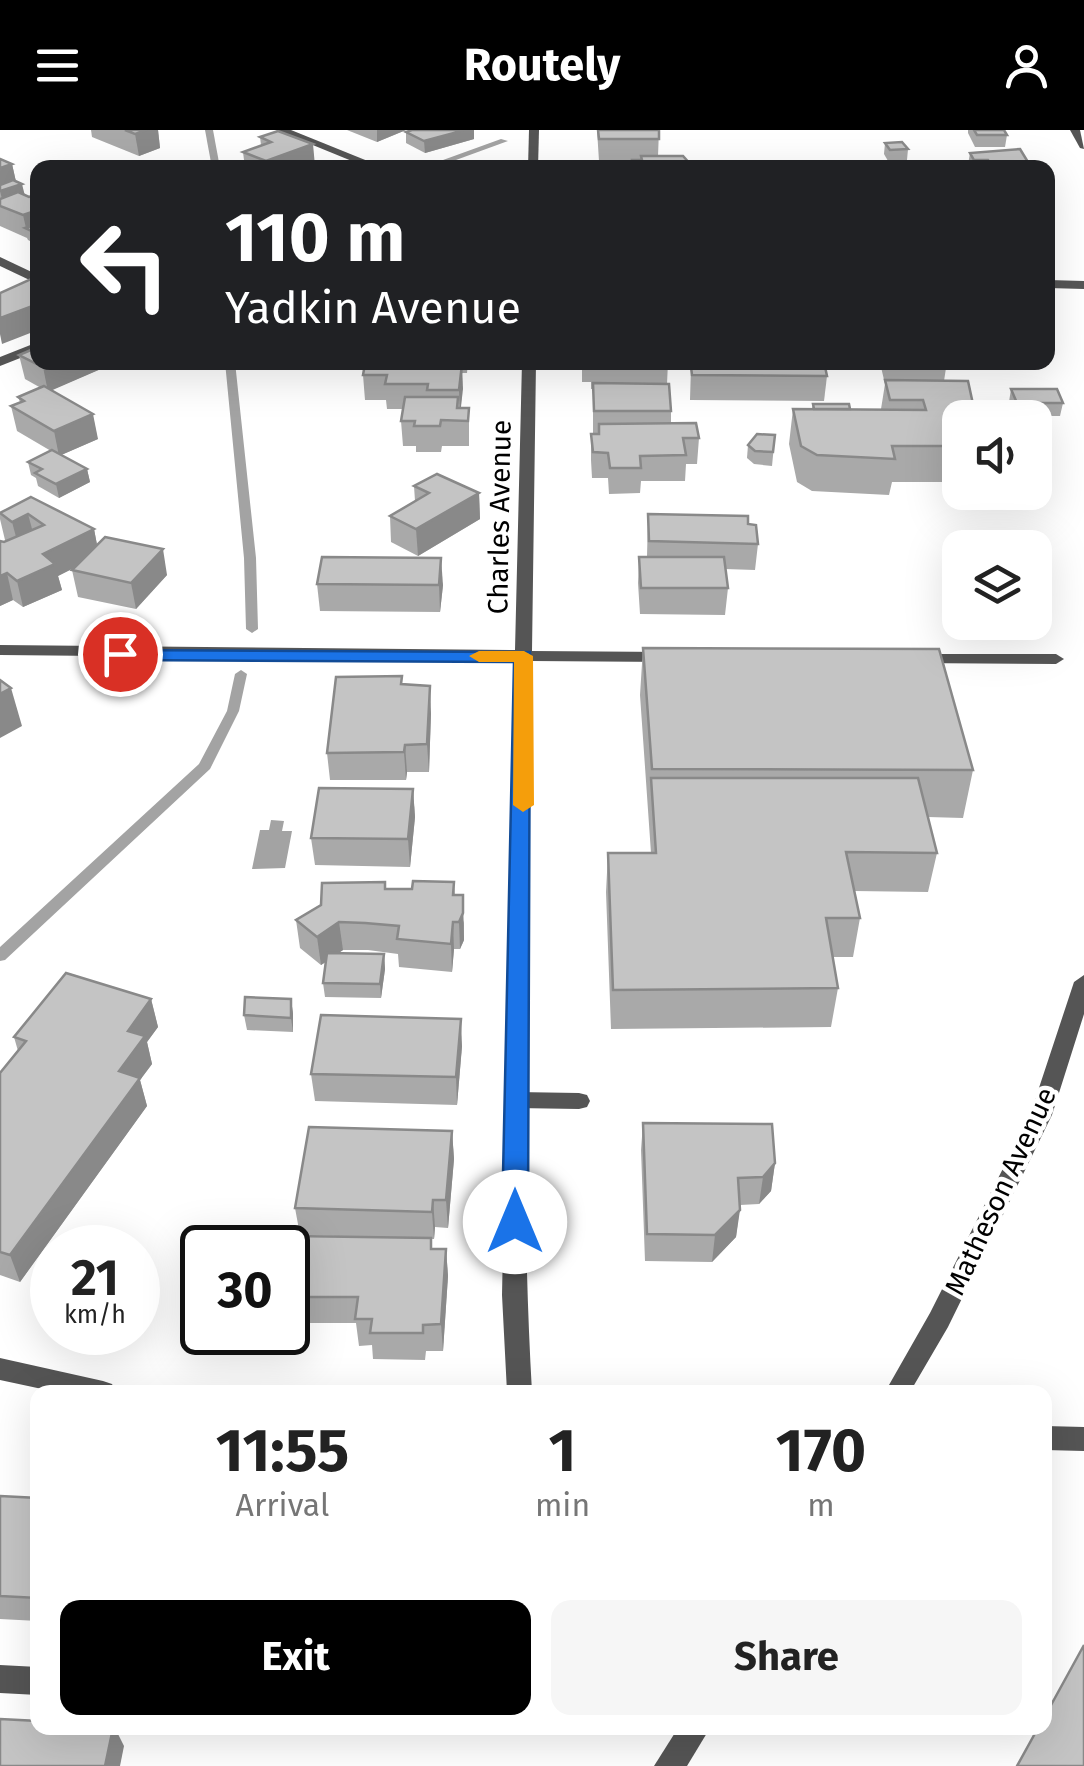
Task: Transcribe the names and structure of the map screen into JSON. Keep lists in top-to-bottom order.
{
  "streets": {
    "street": ["Charles Avenue", "Matheson Avenue"]
  },
  "page": {
    "header": "Routely",
    "turn": ["110 m", "Yadkin Avenue"],
    "speed": "21 km/h",
    "limit": "30",
    "eta": [
      "11:55",
      "Arrival",
      "1",
      "min",
      "170",
      "m"
    ],
    "buttons": ["Exit", "Share"]
  }
}
